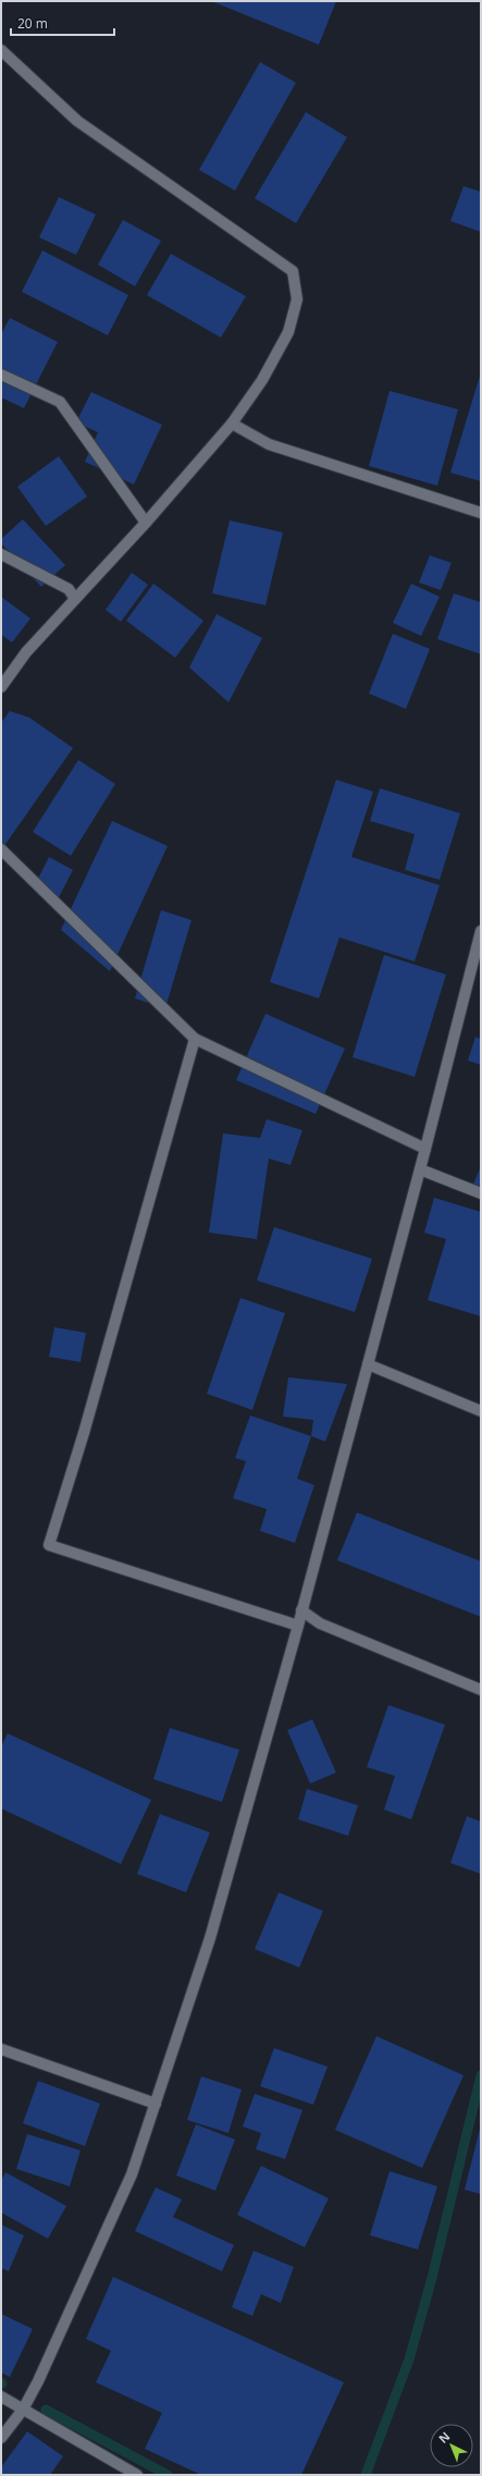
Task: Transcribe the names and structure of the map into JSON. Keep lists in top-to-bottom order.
{
  "scale_bar": "20 m",
  "north": "top left"
}
